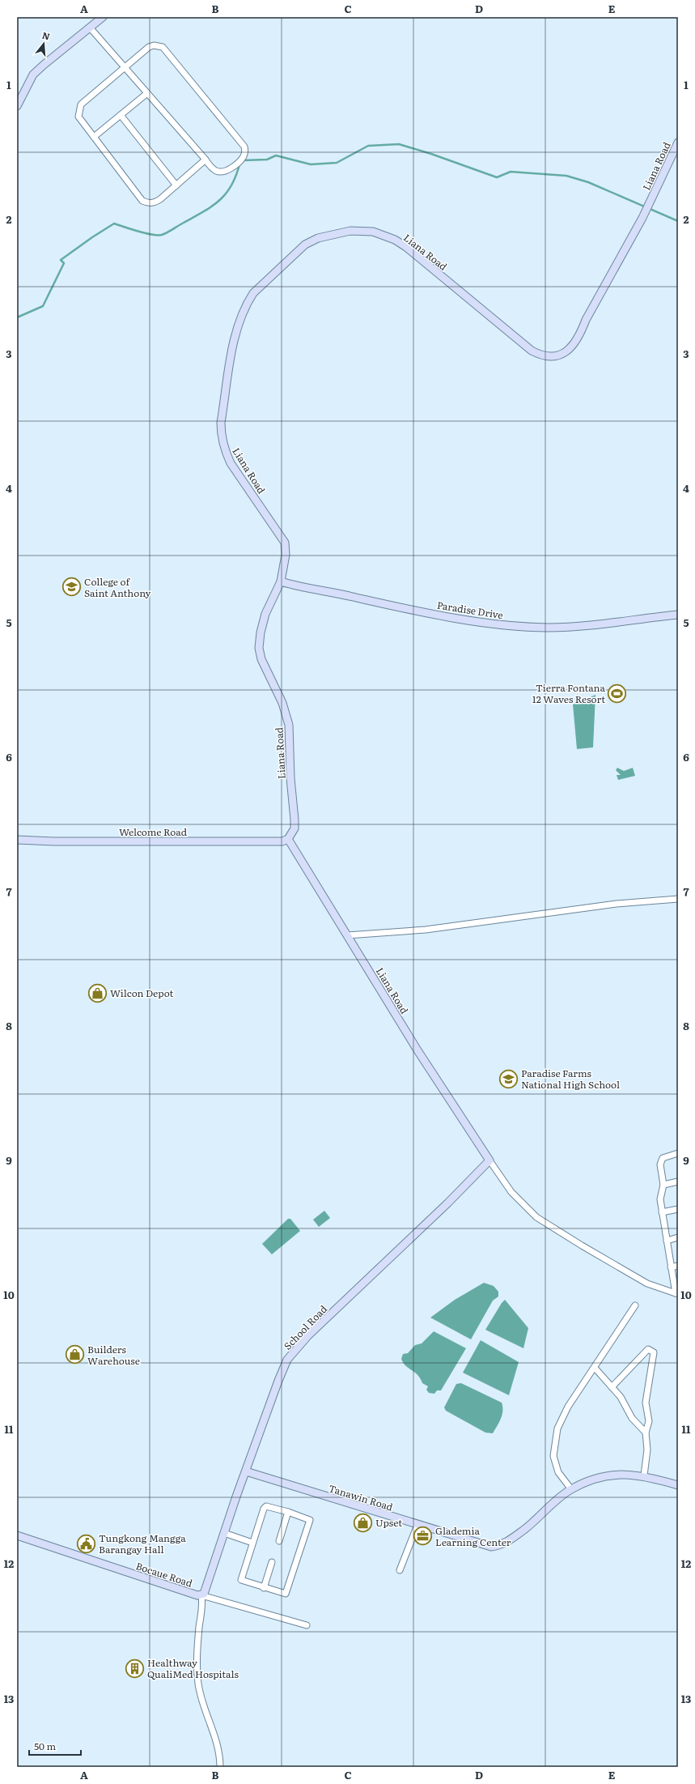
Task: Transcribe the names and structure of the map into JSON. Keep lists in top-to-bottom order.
{
  "streets": {
    "street": [
      "Liana Road",
      "Paradise Drive",
      "Welcome Road",
      "School Road",
      "Tanawin Road",
      "Bocaue Road"
    ]
  },
  "crossings": [
    ["Liana Road", "Paradise Drive"],
    ["Liana Road", "Welcome Road"],
    ["Liana Road", "School Road"],
    ["School Road", "Tanawin Road"],
    ["School Road", "Bocaue Road"]
  ],
  "places": {
    "school or university": ["College of Saint Anthony", "Paradise Farms National High School"],
    "sports": ["Tierra Fontana 12 Waves Resort"],
    "shop": ["Wilcon Depot", "Builders Warehouse", "Upset"],
    "office": ["Glademia Learning Center"],
    "public building": ["Tungkong Mangga Barangay Hall"],
    "building": ["Healthway QualiMed Hospitals"]
  },
  "scale_bar": "50 m",
  "north": "top",
  "grid": {
    "columns": [
      "A",
      "B",
      "C",
      "D",
      "E"
    ],
    "rows": [
      "1",
      "2",
      "3",
      "4",
      "5",
      "6",
      "7",
      "8",
      "9",
      "10",
      "11",
      "12",
      "13"
    ]
  }
}
